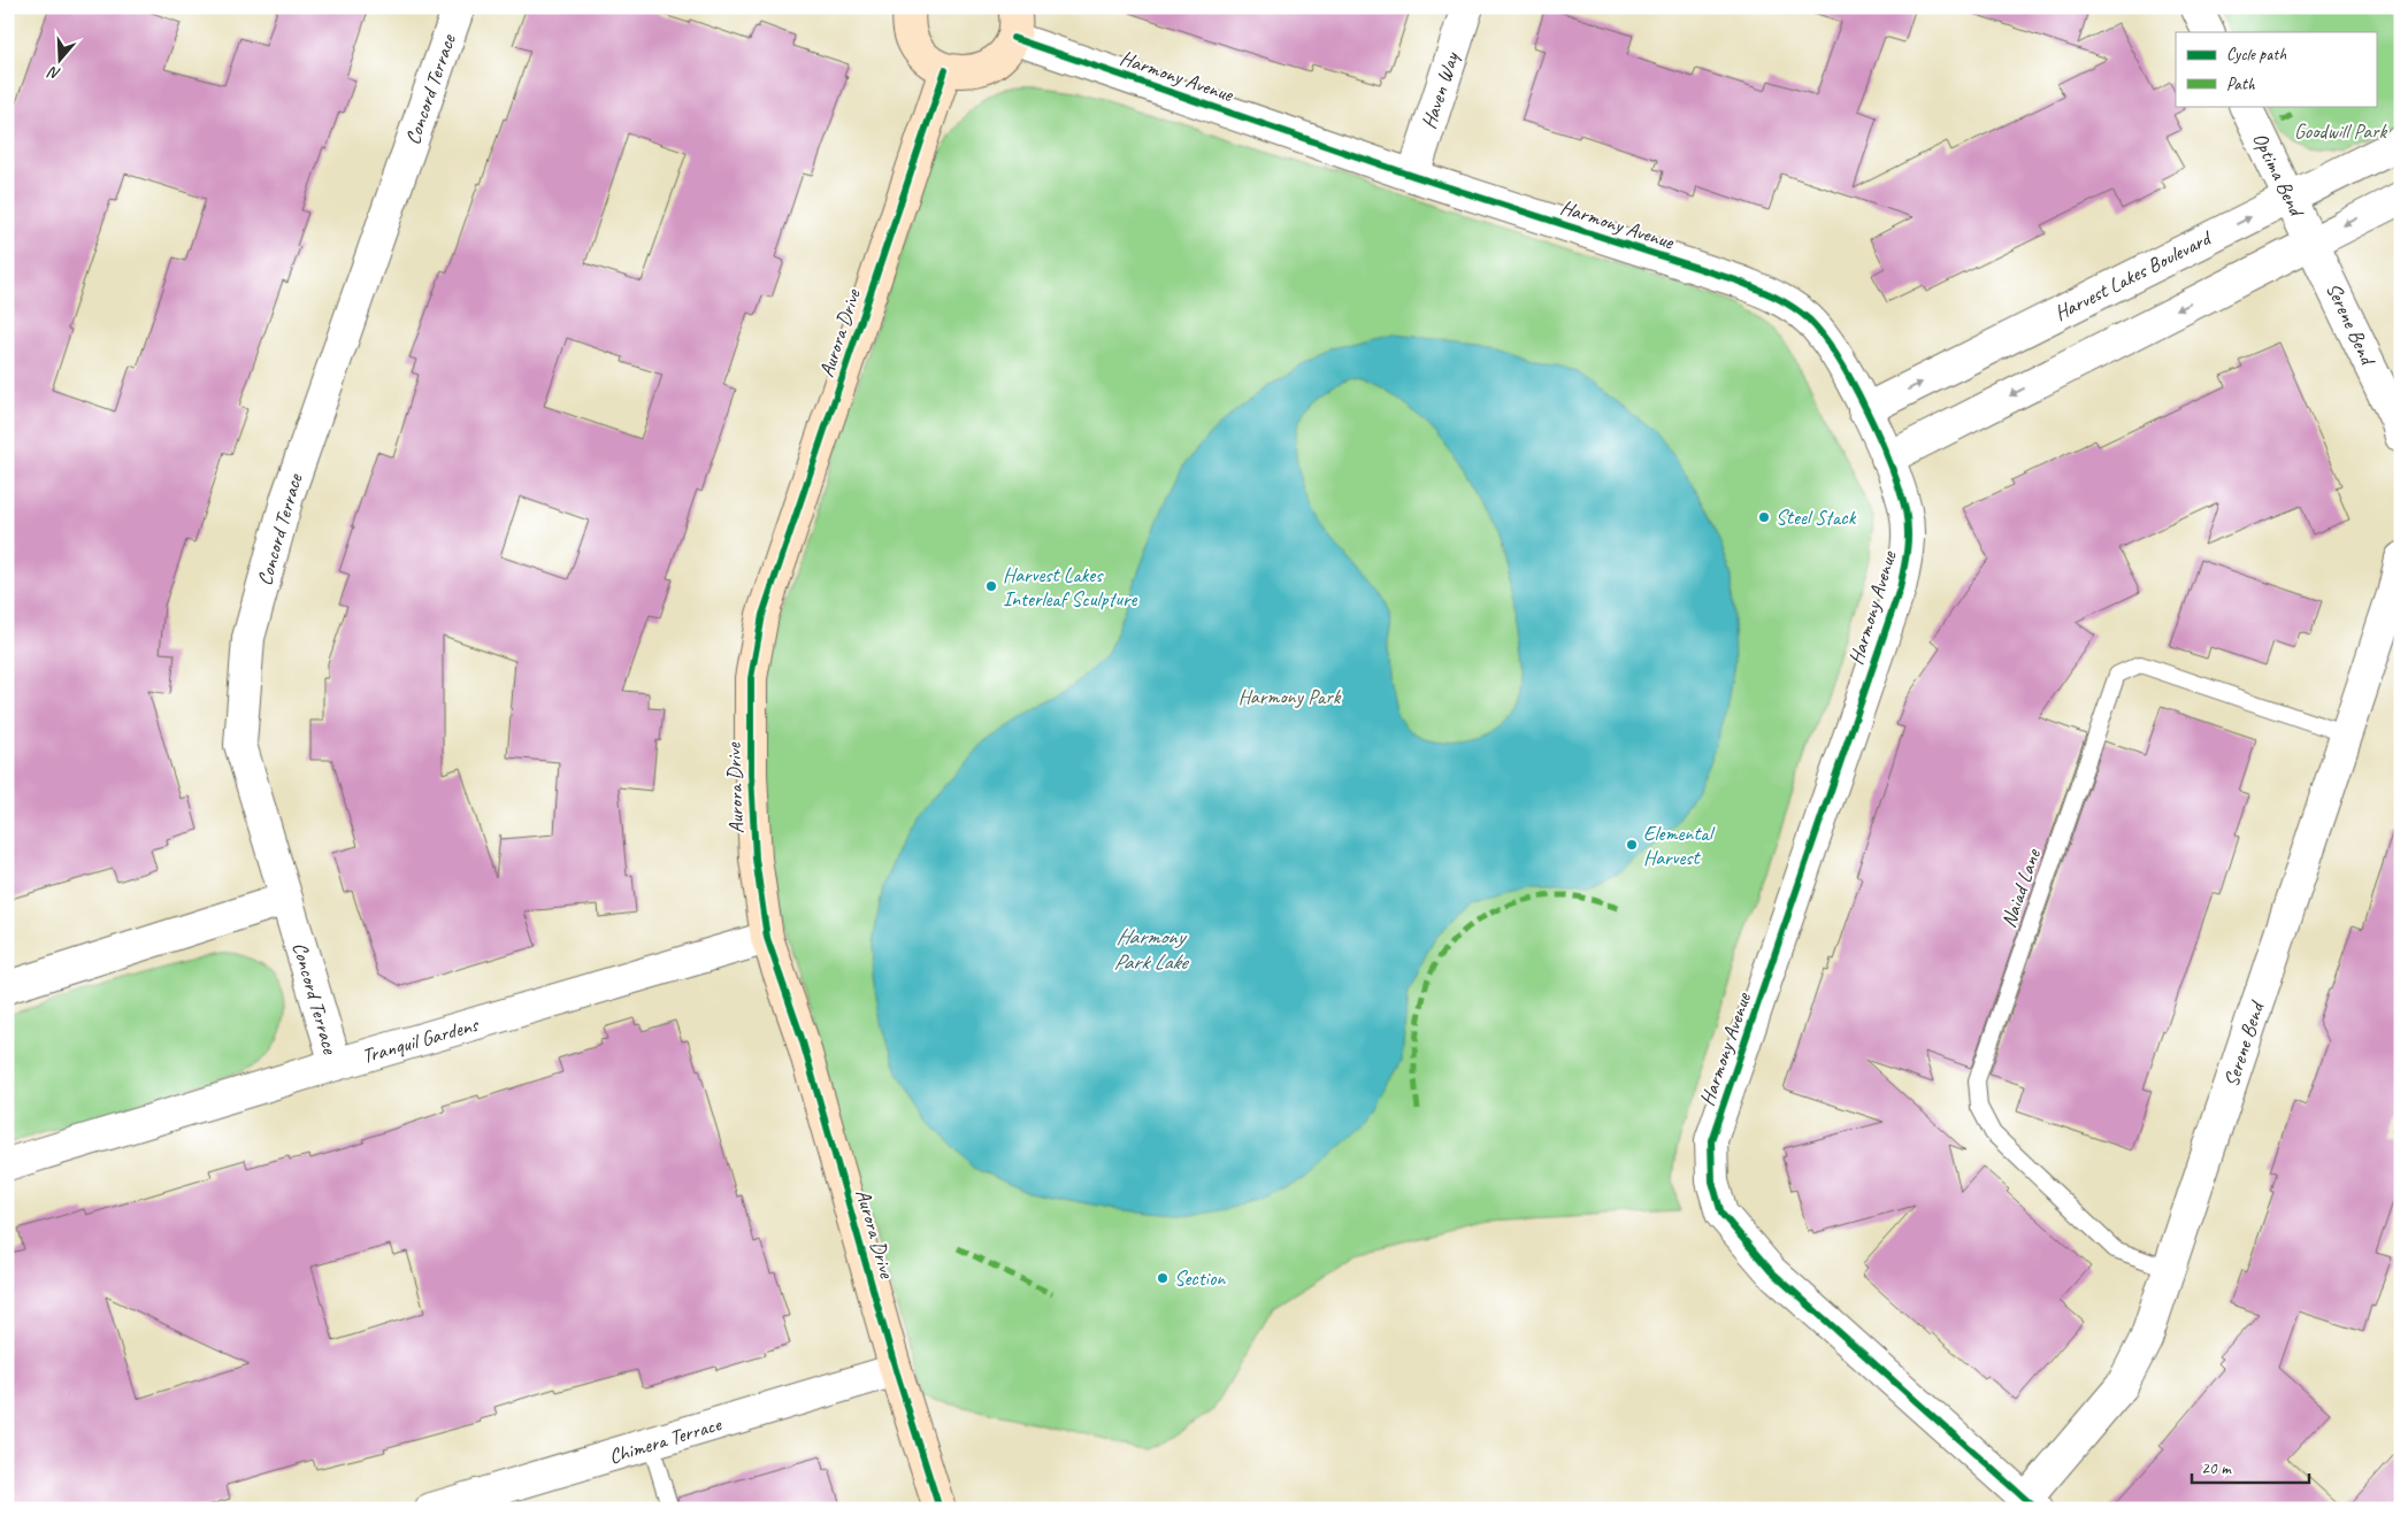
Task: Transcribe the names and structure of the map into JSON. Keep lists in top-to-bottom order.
{
  "streets": {
    "street": [
      "Harmony Avenue",
      "Concord Terrace",
      "Haven Way",
      "Optima Bend",
      "Harvest Lakes Boulevard",
      "Serene Bend",
      "Aurora Drive",
      "Tranquil Gardens",
      "Chimera Terrace"
    ],
    "lane": ["Naiad Lane"]
  },
  "crossings": [
    ["Harmony Avenue", "Haven Way"],
    ["Harmony Avenue", "Harvest Lakes Boulevard"],
    ["Harmony Avenue", "Serene Bend"],
    ["Concord Terrace", "Tranquil Gardens"],
    ["Optima Bend", "Harvest Lakes Boulevard"],
    ["Optima Bend", "Serene Bend"],
    ["Serene Bend", "Naiad Lane"],
    ["Aurora Drive", "Tranquil Gardens"],
    ["Aurora Drive", "Chimera Terrace"]
  ],
  "water": ["Harmony Park Lake"],
  "parks": ["Goodwill Park", "Harmony Park"],
  "places": [
    "Steel Stack",
    "Harvest Lakes Interleaf Sculpture",
    "Elemental Harvest",
    "Section"
  ],
  "legend": ["Cycle path", "Path"],
  "scale_bar": "20 m",
  "north": "bottom"
}
